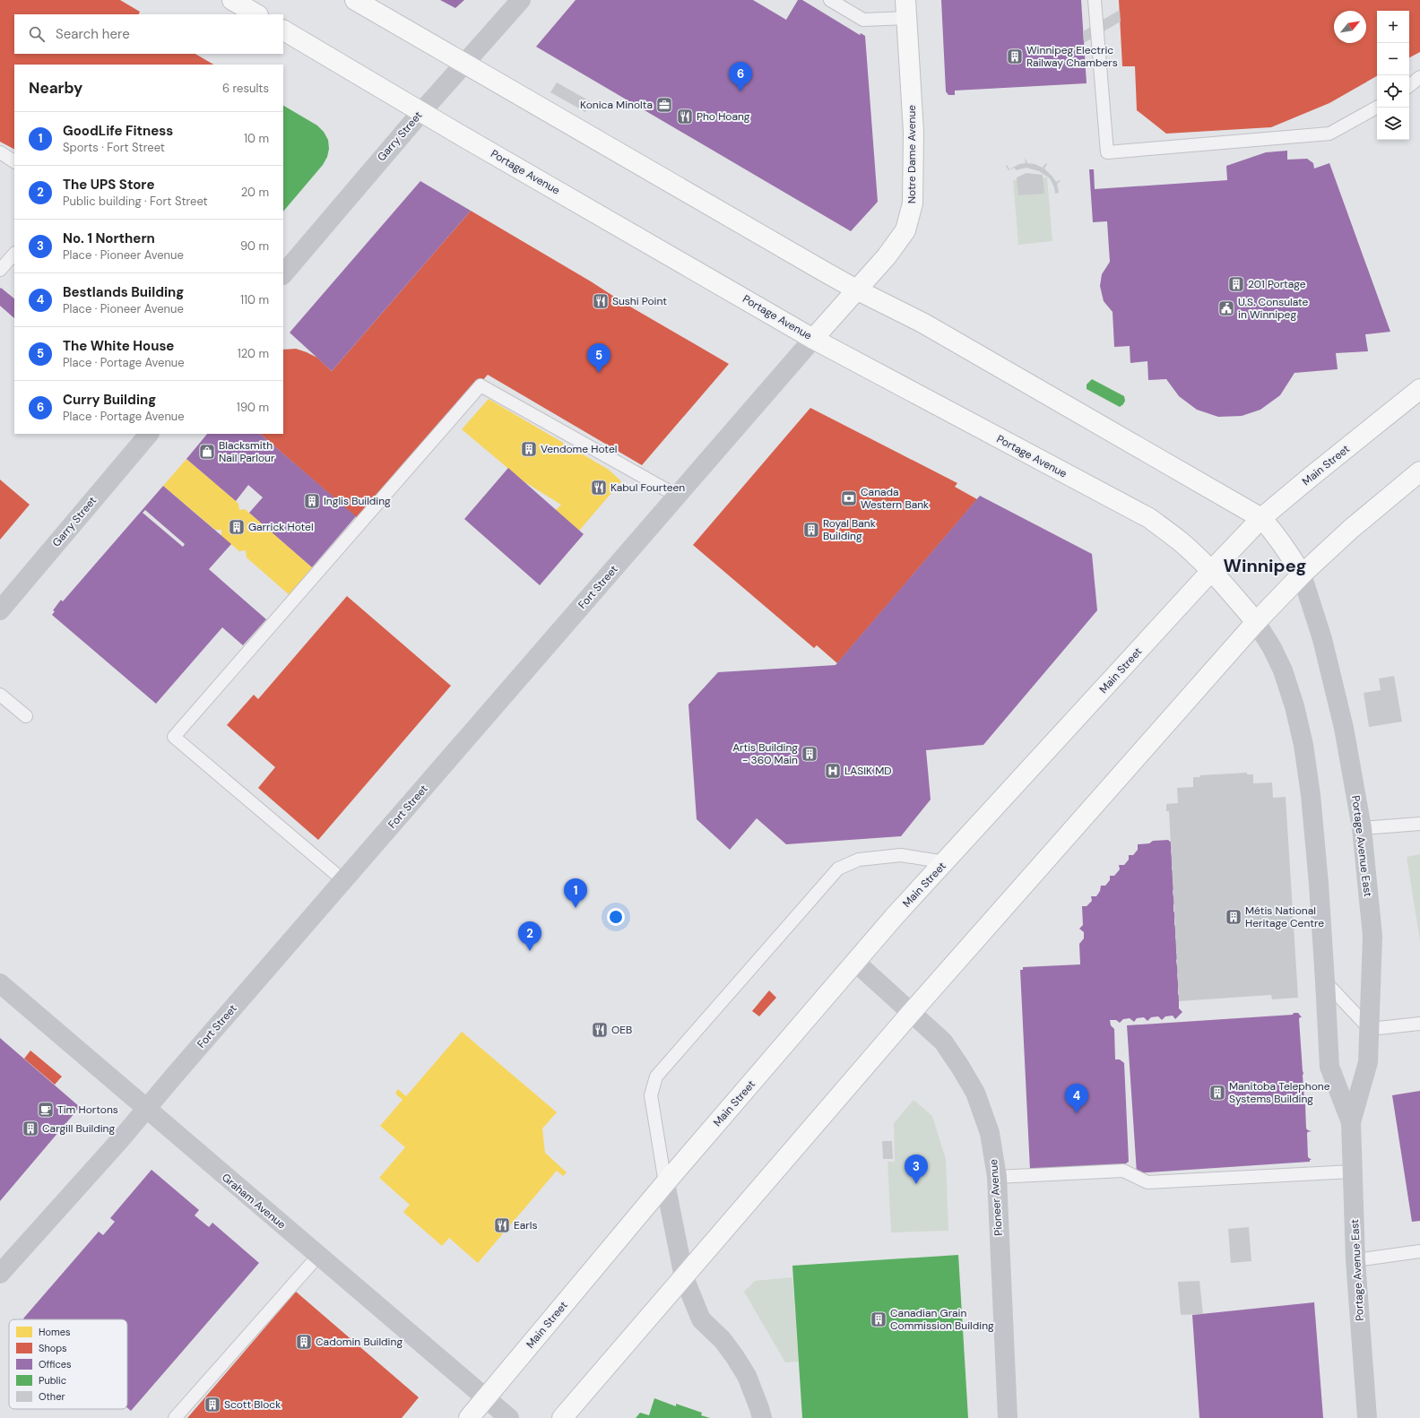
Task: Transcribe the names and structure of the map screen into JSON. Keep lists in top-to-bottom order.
{
  "streets": {
    "main road": ["Notre Dame Avenue", "Portage Avenue", "Main Street"],
    "street": [
      "Garry Street",
      "Fort Street",
      "Portage Avenue East",
      "Pioneer Avenue",
      "Graham Avenue"
    ]
  },
  "crossings": [
    ["Garry Street", "Portage Avenue"],
    ["Notre Dame Avenue", "Portage Avenue"],
    ["Notre Dame Avenue", "Fort Street"],
    ["Portage Avenue", "Main Street"],
    ["Portage Avenue", "Fort Street"],
    ["Portage Avenue", "Portage Avenue East"],
    ["Main Street", "Pioneer Avenue"],
    ["Main Street", "Graham Avenue"],
    ["Fort Street", "Graham Avenue"]
  ],
  "districts": ["Winnipeg"],
  "places": {
    "building": [
      "Winnipeg Electric Railway Chambers",
      "201 Portage",
      "Vendome Hotel",
      "Inglis Building",
      "Garrick Hotel",
      "Royal Bank Building",
      "Artis Building - 360 Main",
      "Métis National Heritage Centre",
      "Manitoba Telephone Systems Building",
      "Cargill Building",
      "Canadian Grain Commission Building",
      "Cadomin Building",
      "Scott Block"
    ],
    "office": ["Konica Minolta"],
    "restaurant": [
      "Pho Hoang",
      "Sushi Point",
      "Kabul Fourteen",
      "OEB",
      "Earls"
    ],
    "public building": ["U.S. Consulate in Winnipeg"],
    "shop": ["Blacksmith Nail Parlour"],
    "bank": ["Canada Western Bank"],
    "hospital": ["LASIK MD"],
    "cafe": ["Tim Hortons"]
  },
  "legend": [
    "Homes",
    "Shops",
    "Offices",
    "Public",
    "Other"
  ],
  "north": "top right",
  "page": {
    "map_buttons": ["+", "−"],
    "search": "Search here",
    "pins": [
      "6",
      "5",
      "1",
      "2",
      "4",
      "3"
    ],
    "heading": ["Nearby", "6 results"],
    "list": [
      {
        "mark": "1",
        "name": "GoodLife Fitness",
        "note": "Sports · Fort Street",
        "value": "10 m"
      },
      {
        "mark": "2",
        "name": "The UPS Store",
        "note": "Public building · Fort Street",
        "value": "20 m"
      },
      {
        "mark": "3",
        "name": "No. 1 Northern",
        "note": "Place · Pioneer Avenue",
        "value": "90 m"
      },
      {
        "mark": "4",
        "name": "Bestlands Building",
        "note": "Place · Pioneer Avenue",
        "value": "110 m"
      },
      {
        "mark": "5",
        "name": "The White House",
        "note": "Place · Portage Avenue",
        "value": "120 m"
      },
      {
        "mark": "6",
        "name": "Curry Building",
        "note": "Place · Portage Avenue",
        "value": "190 m"
      }
    ]
  }
}
